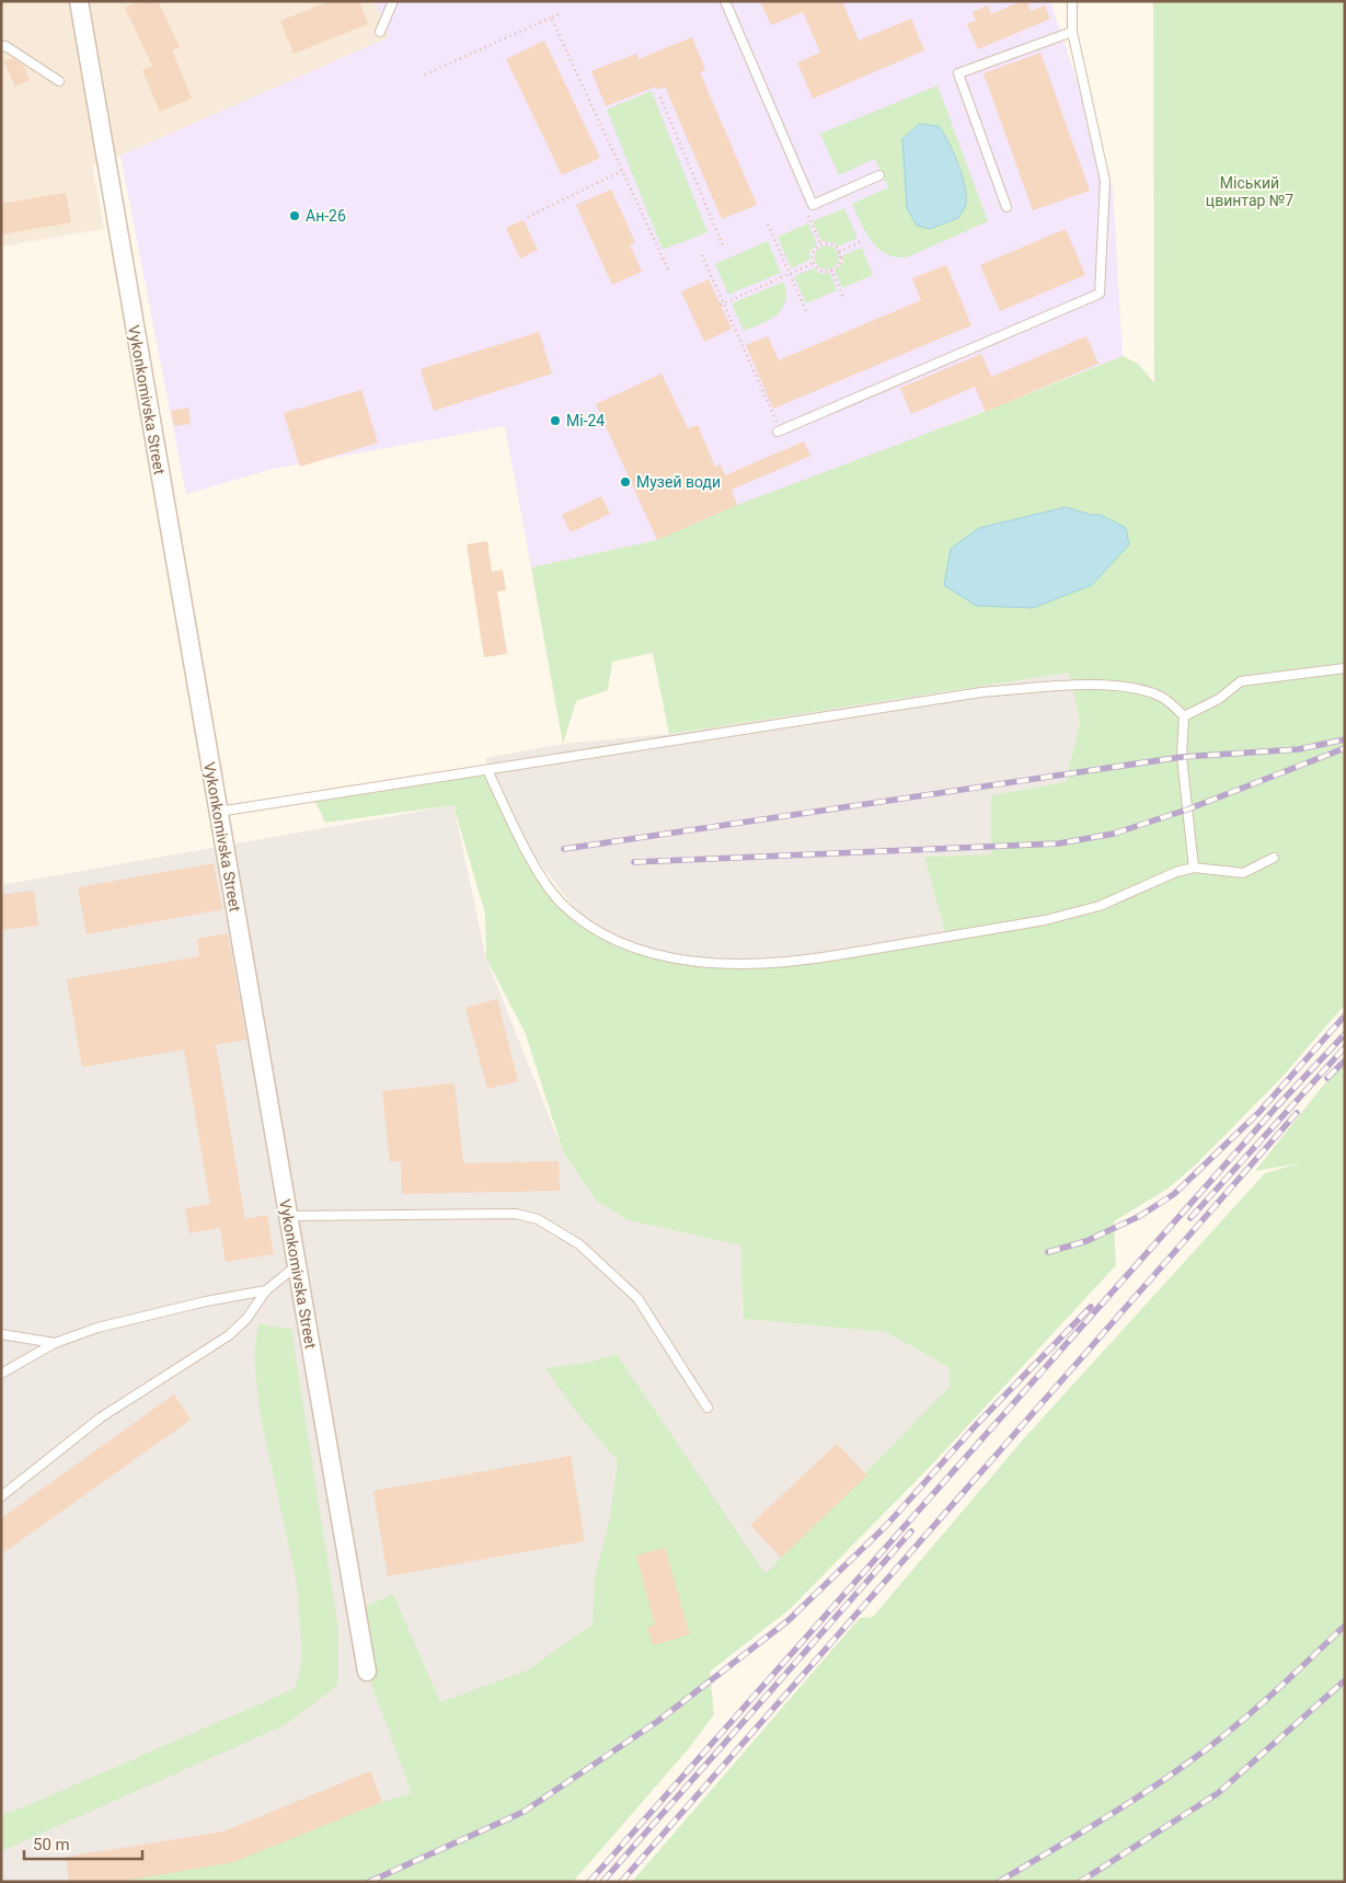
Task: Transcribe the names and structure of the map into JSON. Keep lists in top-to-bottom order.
{
  "streets": {
    "street": ["Vykonkomivska Street"]
  },
  "parks": ["Міський цвинтар №7"],
  "places": ["Ан-26", "Мі-24", "Музей води"],
  "scale_bar": "50 m"
}
